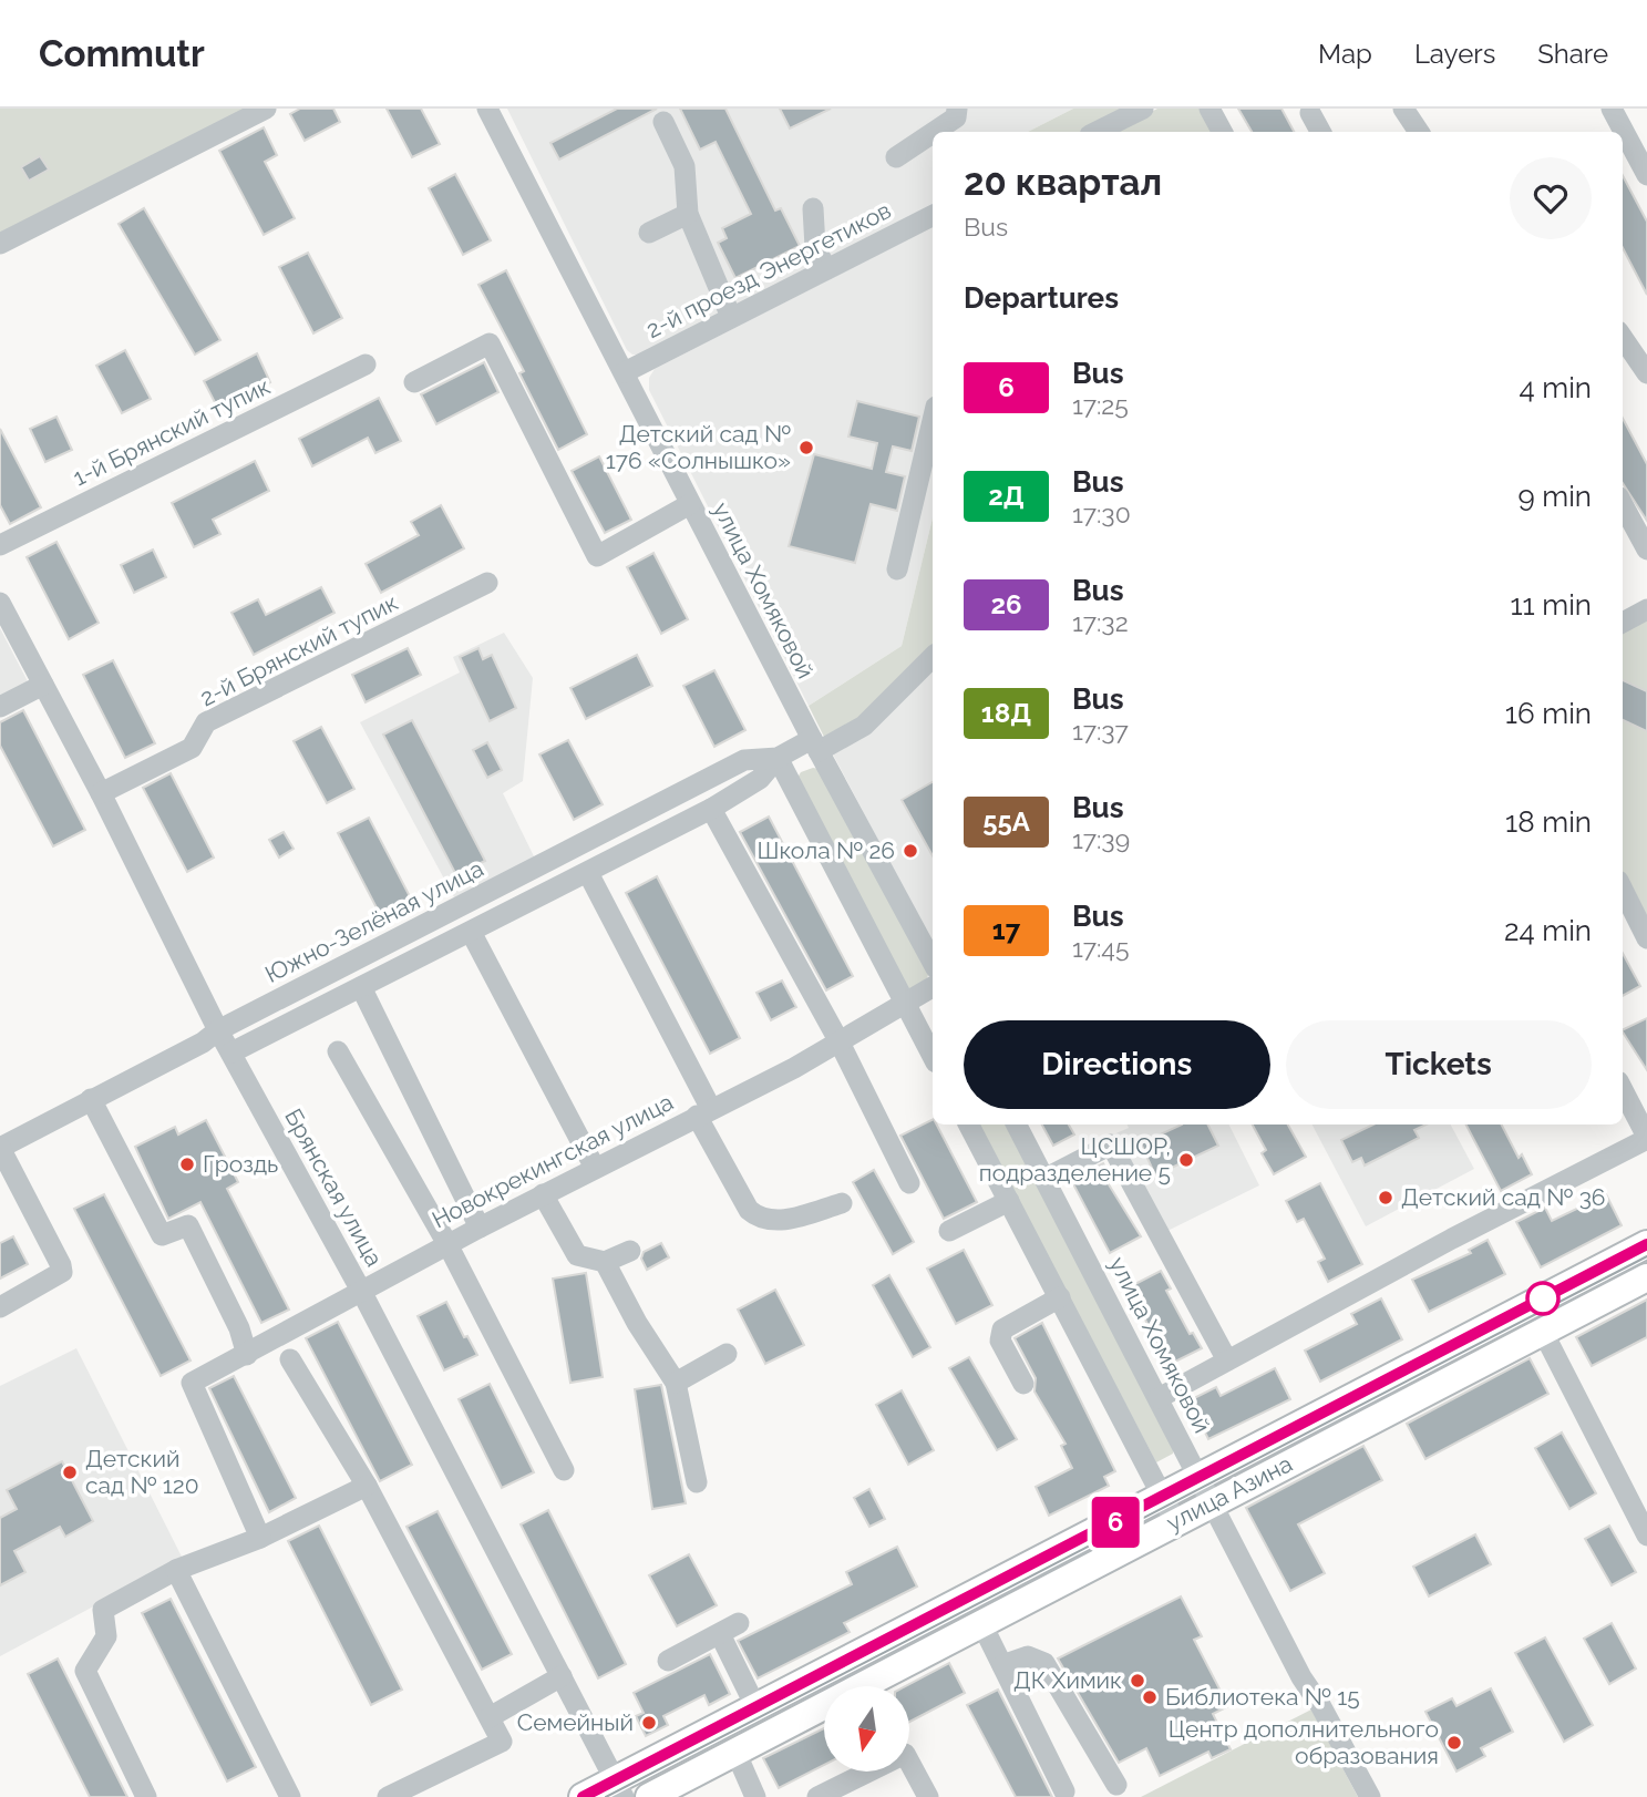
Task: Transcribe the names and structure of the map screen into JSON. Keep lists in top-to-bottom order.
{
  "streets": {
    "main road": ["улица Азина"],
    "street": [
      "2-й проезд Энергетиков",
      "1-й Брянский тупик",
      "улица Хомяковой",
      "2-й Брянский тупик",
      "Южно-Зелёная улица",
      "Новокрекингская улица",
      "Брянская улица"
    ]
  },
  "crossings": [
    ["2-й проезд Энергетиков", "улица Хомяковой"],
    ["улица Хомяковой", "Южно-Зелёная улица"],
    ["улица Хомяковой", "улица Азина"],
    ["2-й Брянский тупик", "Брянская улица"],
    ["Южно-Зелёная улица", "Брянская улица"],
    ["Новокрекингская улица", "Брянская улица"],
    ["Брянская улица", "улица Азина"]
  ],
  "places": [
    "Детский сад № 176 «Солнышко»",
    "Школа № 26",
    "ЦСШОР, подразделение 5",
    "Гроздь",
    "Детский сад № 36",
    "Детский сад № 120",
    "ДК Химик",
    "Библиотека № 15",
    "Семейный",
    "Центр дополнительного образования"
  ],
  "lines": ["bus line 6"],
  "north": "bottom",
  "page": {
    "header": "Commutr",
    "nav": ["Map", "Layers", "Share"],
    "on_map": "6",
    "heading": [
      ["20 квартал", "Bus"],
      "Departures"
    ],
    "list": [
      {
        "mark": "6",
        "name": "Bus",
        "note": "17:25",
        "value": "4 min"
      },
      {
        "mark": "2Д",
        "name": "Bus",
        "note": "17:30",
        "value": "9 min"
      },
      {
        "mark": "26",
        "name": "Bus",
        "note": "17:32",
        "value": "11 min"
      },
      {
        "mark": "18Д",
        "name": "Bus",
        "note": "17:37",
        "value": "16 min"
      },
      {
        "mark": "55А",
        "name": "Bus",
        "note": "17:39",
        "value": "18 min"
      },
      {
        "mark": "17",
        "name": "Bus",
        "note": "17:45",
        "value": "24 min"
      }
    ],
    "buttons": ["Directions", "Tickets"]
  }
}
